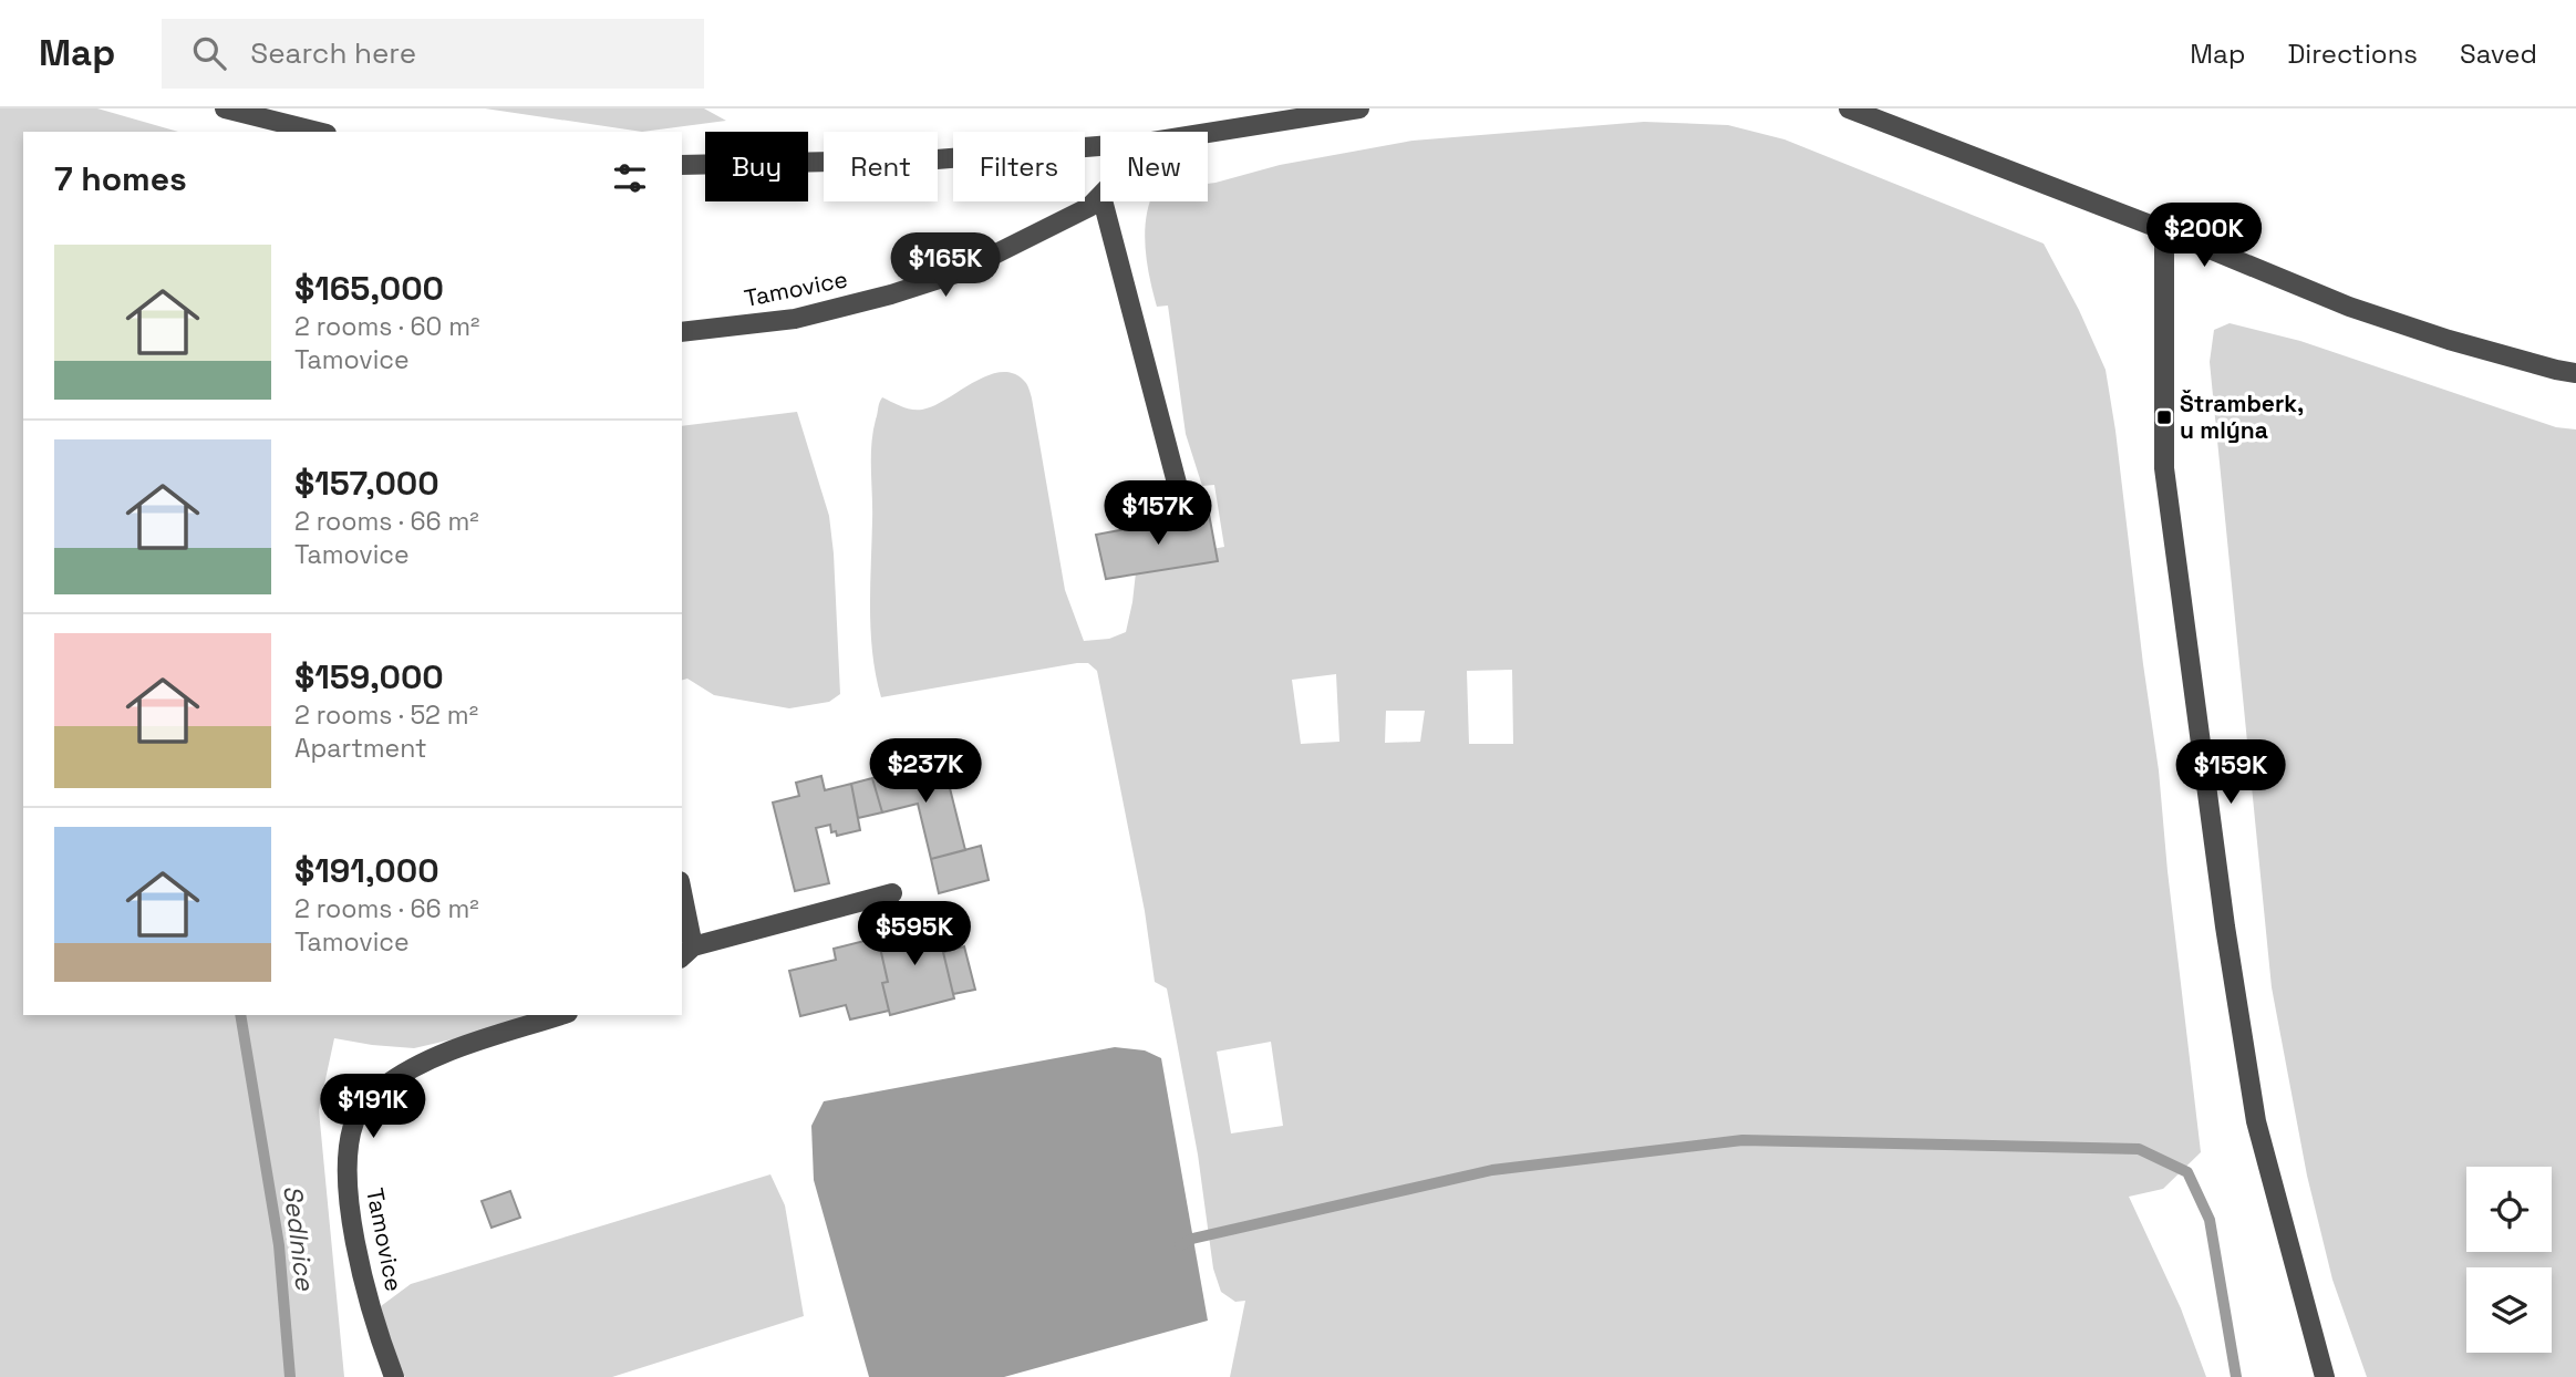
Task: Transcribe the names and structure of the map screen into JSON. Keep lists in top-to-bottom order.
{
  "streets": {
    "street": ["Tamovice"]
  },
  "water": ["Sedlnice"],
  "places": {
    "transit": ["Štramberk, u mlýna"]
  },
  "page": {
    "header": "Map",
    "search": "Search here",
    "nav": ["Map", "Directions", "Saved"],
    "chip": [
      "Buy",
      "Rent",
      "Filters",
      "New"
    ],
    "heading": "7 homes",
    "price": [
      "$200K",
      "$165K",
      "$157K",
      "$237K",
      "$159K",
      "$595K",
      "$191K"
    ],
    "list": [
      {
        "name": "$165,000",
        "note": "2 rooms · 60 m² · Tamovice"
      },
      {
        "name": "$157,000",
        "note": "2 rooms · 66 m² · Tamovice"
      },
      {
        "name": "$159,000",
        "note": "2 rooms · 52 m² · Apartment"
      },
      {
        "name": "$191,000",
        "note": "2 rooms · 66 m² · Tamovice"
      }
    ]
  }
}
